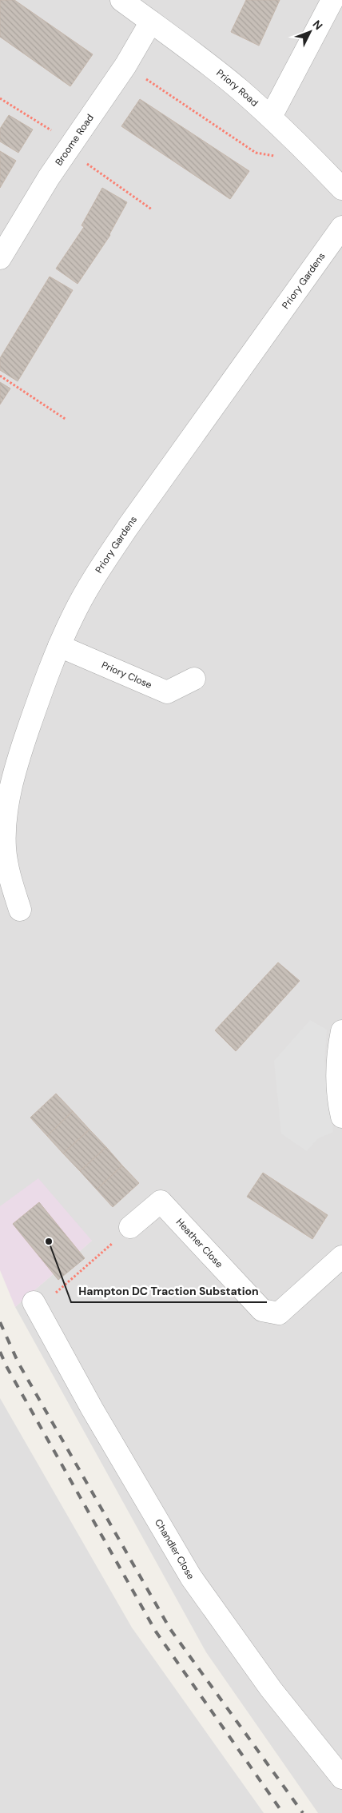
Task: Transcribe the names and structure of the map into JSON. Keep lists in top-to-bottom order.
{
  "streets": {
    "street": [
      "Priory Road",
      "Broome Road",
      "Priory Gardens",
      "Priory Close",
      "Heather Close",
      "Chandler Close"
    ]
  },
  "crossings": [
    ["Priory Road", "Broome Road"],
    ["Priory Gardens", "Priory Close"]
  ],
  "places": ["Hampton DC Traction Substation"],
  "north": "top right"
}
